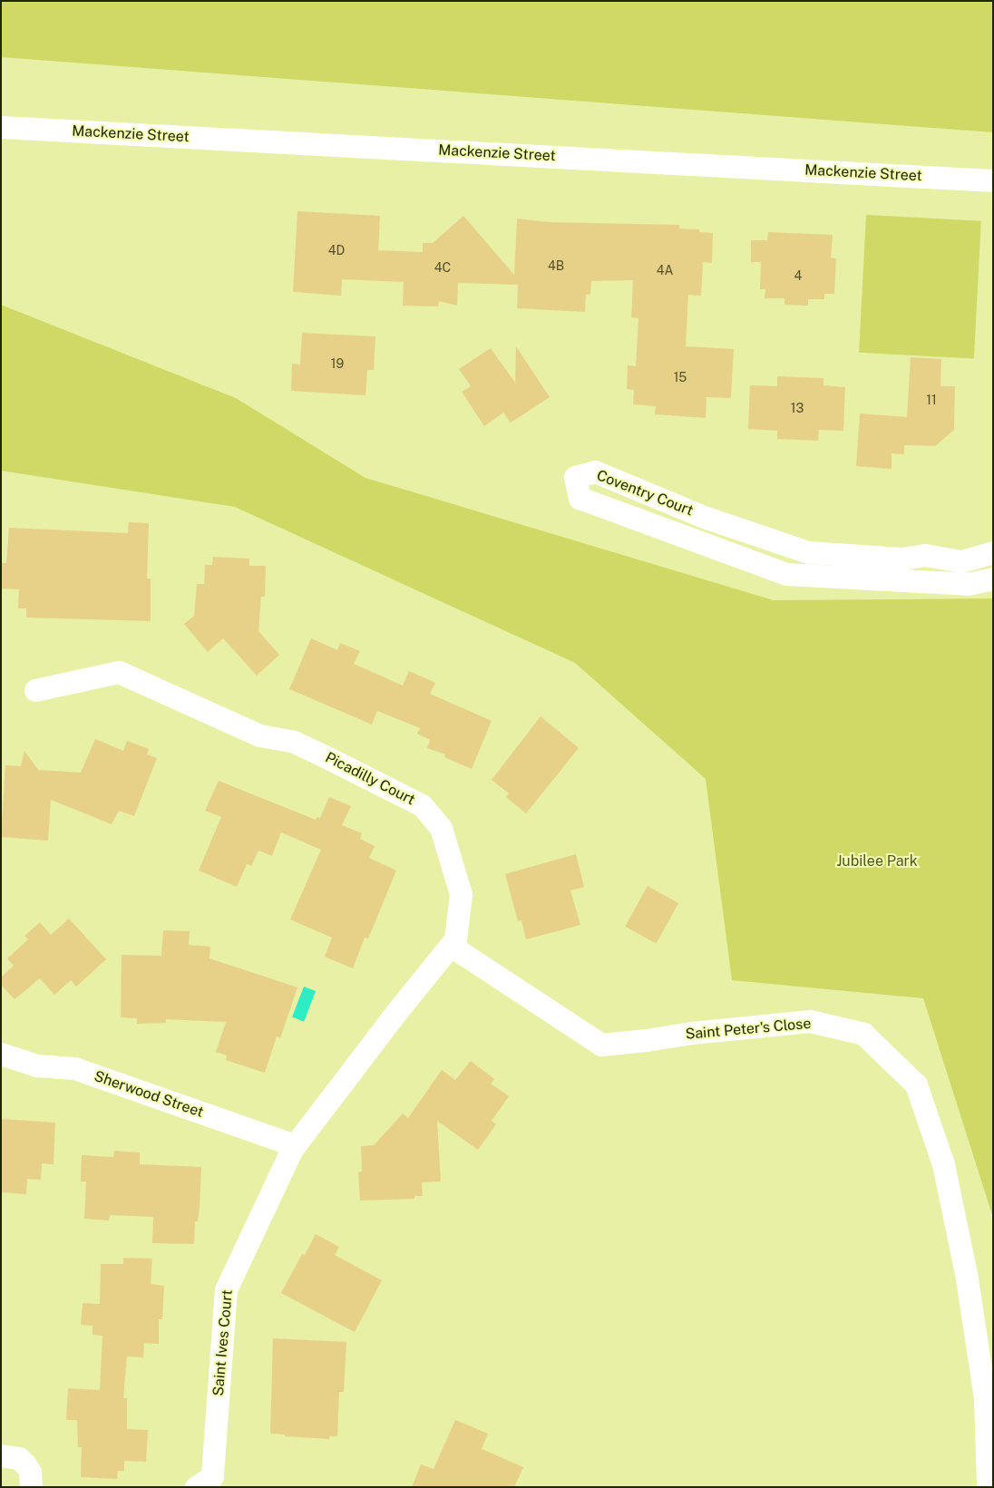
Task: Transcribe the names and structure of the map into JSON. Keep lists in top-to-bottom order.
{
  "streets": {
    "street": [
      "Mackenzie Street",
      "Coventry Court",
      "Picadilly Court",
      "Saint Peter's Close",
      "Sherwood Street",
      "Saint Ives Court"
    ]
  },
  "crossings": [
    ["Picadilly Court", "Saint Peter's Close"],
    ["Picadilly Court", "Sherwood Street"],
    ["Picadilly Court", "Saint Ives Court"],
    ["Sherwood Street", "Saint Ives Court"]
  ],
  "parks": ["Jubilee Park"],
  "house_numbers": [
    "4D",
    "4B",
    "4C",
    "4A",
    "4",
    "19",
    "15",
    "11",
    "13"
  ]
}
